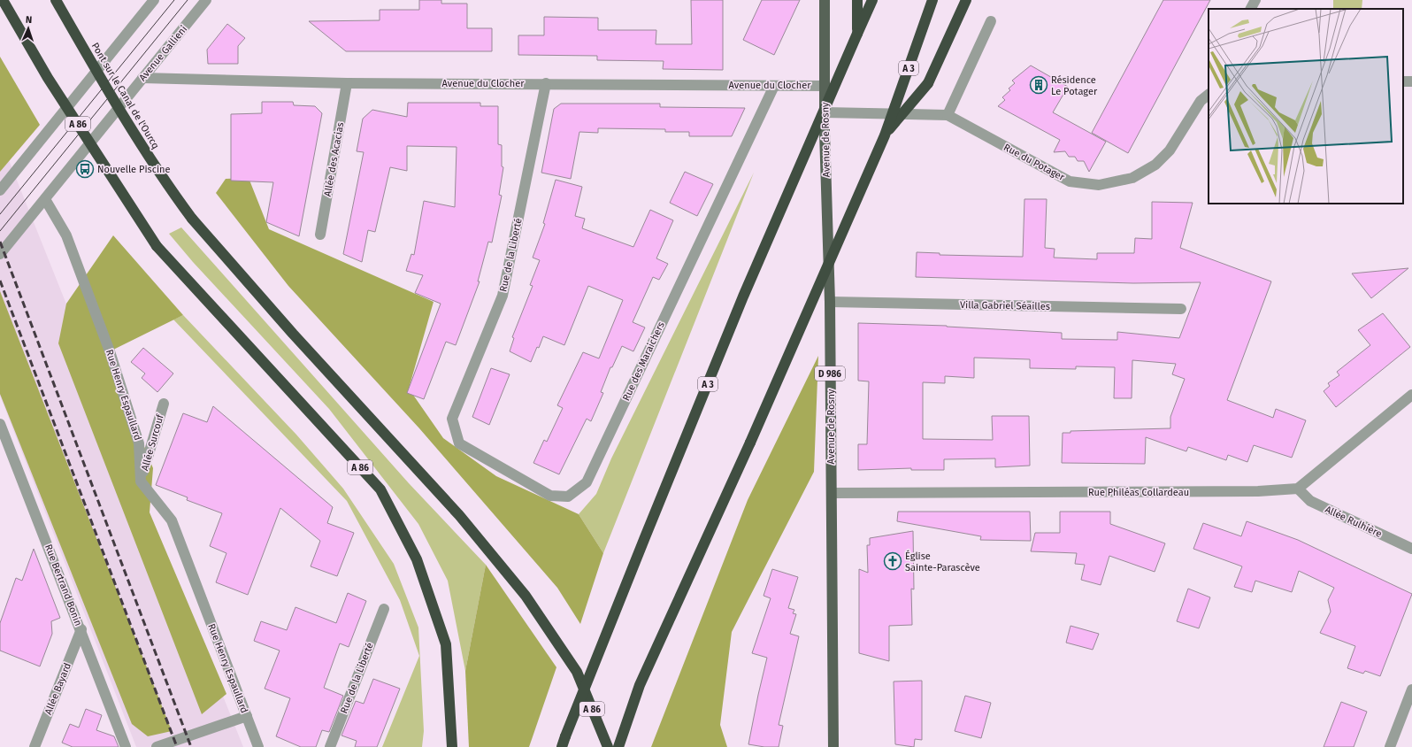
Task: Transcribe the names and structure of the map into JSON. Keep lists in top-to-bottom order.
{
  "streets": {
    "highway": ["A 3", "Pont sur le Canal de l'Ourcq", "A 86"],
    "main road": ["Avenue de Rosny", "D 986"],
    "street": [
      "Avenue Gallieni",
      "Avenue du Clocher",
      "Allée des Acacias",
      "Rue du Potager",
      "Rue de la Liberté",
      "Villa Gabriel Séailles",
      "Rue des Maraichers",
      "Rue Henry Espaullard",
      "Allée Surcouf",
      "Rue Philéas Collardeau",
      "Allée Rulhière",
      "Rue Bertrand Bonin",
      "Allée Bayard"
    ]
  },
  "crossings": [
    ["Avenue Gallieni", "Avenue du Clocher"],
    ["Avenue Gallieni", "Rue Henry Espaullard"],
    ["Avenue du Clocher", "Avenue de Rosny"],
    ["Avenue du Clocher", "Allée des Acacias"],
    ["Avenue du Clocher", "Rue de la Liberté"],
    ["Avenue du Clocher", "Rue des Maraichers"],
    ["Avenue de Rosny", "Rue du Potager"],
    ["Avenue de Rosny", "Villa Gabriel Séailles"],
    ["Avenue de Rosny", "Rue Philéas Collardeau"],
    ["Rue de la Liberté", "Rue des Maraichers"],
    ["Rue Henry Espaullard", "Allée Surcouf"],
    ["Rue Philéas Collardeau", "Allée Rulhière"],
    ["Rue Bertrand Bonin", "Allée Bayard"]
  ],
  "places": {
    "building": ["Résidence Le Potager"],
    "bus stop": ["Nouvelle Piscine"],
    "church": ["Église Sainte-Parascève"]
  },
  "north": "top"
}
